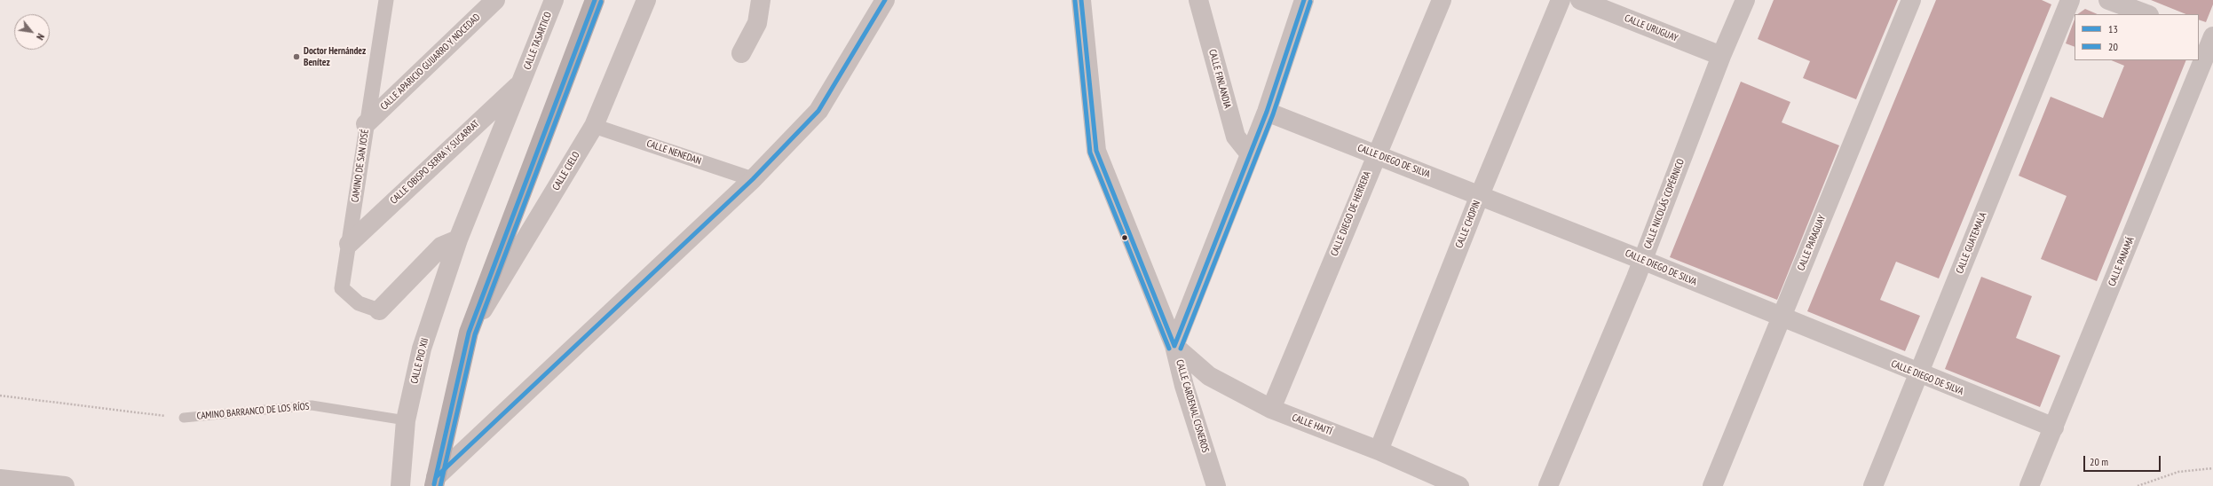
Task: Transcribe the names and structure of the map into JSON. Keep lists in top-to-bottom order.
{
  "streets": {
    "street": [
      "CALLE URUGUAY",
      "CALLE TASARTICO",
      "CALLE APARICIO GUIJARRO Y NOCEDAD",
      "CALLE FINLANDIA",
      "CALLE NENEDAN",
      "CALLE DIEGO DE SILVA",
      "CALLE OBISPO SERRA Y SUCARRAT",
      "CAMINO DE SAN JOSÉ",
      "CALLE CIELO",
      "CALLE NICOLÁS COPÉRNICO",
      "CALLE DIEGO DE HERRERA",
      "CALLE CHOPIN",
      "CALLE PARAGUAY",
      "CALLE GUATEMALA",
      "CALLE PANAMÁ",
      "CALLE PIO XII",
      "CALLE CARDENAL CISNEROS",
      "CALLE HAITÍ"
    ],
    "lane": ["CAMINO BARRANCO DE LOS RÍOS"]
  },
  "crossings": [
    ["CALLE URUGUAY", "CALLE NICOLÁS COPÉRNICO"],
    ["CALLE TASARTICO", "CALLE OBISPO SERRA Y SUCARRAT"],
    ["CALLE TASARTICO", "CALLE PIO XII"],
    ["CALLE APARICIO GUIJARRO Y NOCEDAD", "CAMINO DE SAN JOSÉ"],
    ["CALLE NENEDAN", "CALLE CIELO"],
    ["CALLE DIEGO DE SILVA", "CALLE NICOLÁS COPÉRNICO"],
    ["CALLE DIEGO DE SILVA", "CALLE DIEGO DE HERRERA"],
    ["CALLE DIEGO DE SILVA", "CALLE CHOPIN"],
    ["CALLE DIEGO DE SILVA", "CALLE PARAGUAY"],
    ["CALLE DIEGO DE SILVA", "CALLE GUATEMALA"],
    ["CALLE DIEGO DE SILVA", "CALLE PANAMÁ"],
    ["CALLE OBISPO SERRA Y SUCARRAT", "CAMINO DE SAN JOSÉ"],
    ["CALLE OBISPO SERRA Y SUCARRAT", "CALLE PIO XII"],
    ["CALLE DIEGO DE HERRERA", "CALLE HAITÍ"],
    ["CALLE CHOPIN", "CALLE HAITÍ"],
    ["CALLE PIO XII", "CAMINO BARRANCO DE LOS RÍOS"],
    ["CALLE CARDENAL CISNEROS", "CALLE HAITÍ"]
  ],
  "places": ["Doctor Hernández Benítez"],
  "lines": ["transit line 13", "transit line 20"],
  "legend": ["13", "20"],
  "scale_bar": "20 m",
  "north": "bottom right"
}
